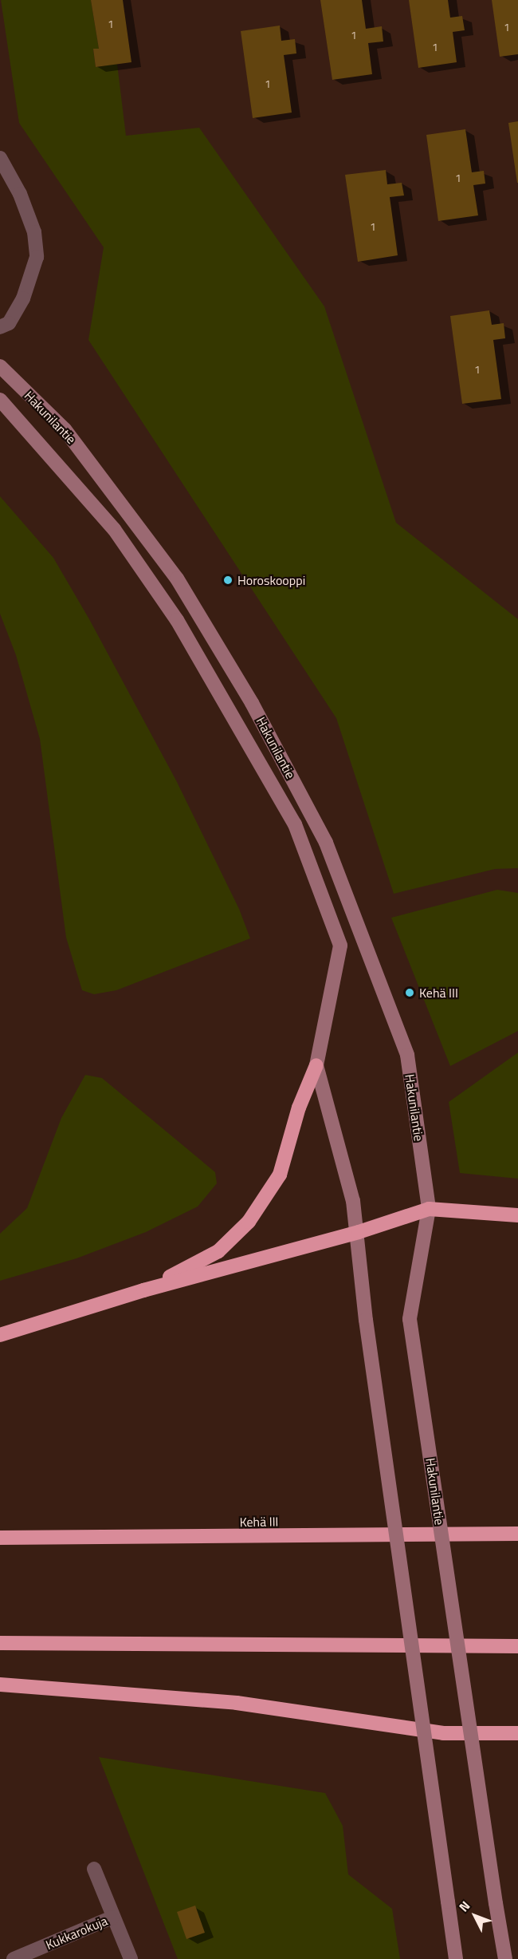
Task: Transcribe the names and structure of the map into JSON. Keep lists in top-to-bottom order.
{
  "streets": {
    "highway": ["Kehä III"],
    "main road": ["Hakunilantie"],
    "street": ["Kukkarokuja"]
  },
  "places": ["Horoskooppi", "Kehä III"],
  "house_numbers": [
    "1",
    "1",
    "1",
    "1",
    "1",
    "1",
    "1",
    "1"
  ],
  "north": "top left"
}
